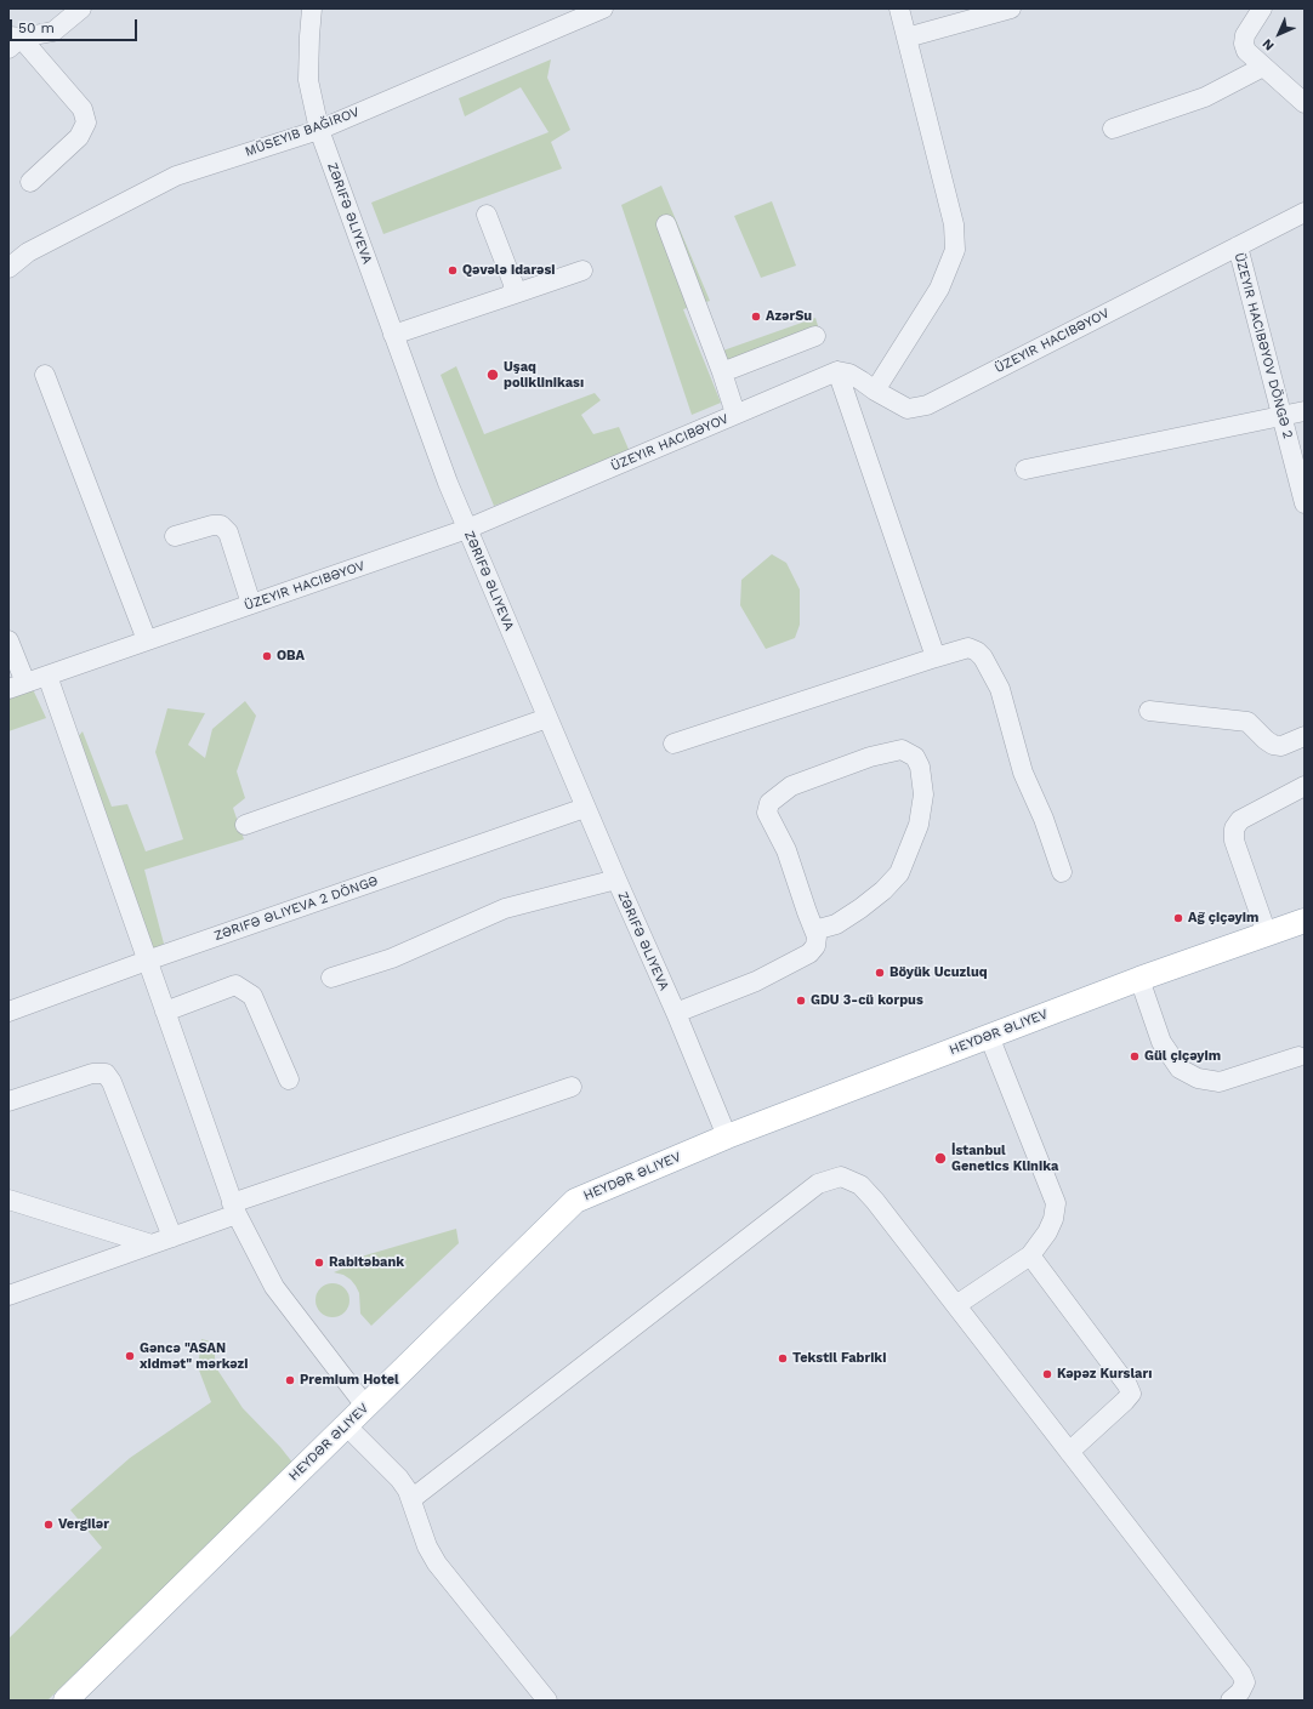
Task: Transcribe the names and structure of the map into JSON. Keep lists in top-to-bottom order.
{
  "streets": {
    "main road": ["HEYDƏR ƏLIYEV"],
    "street": ["ZƏRIFƏ ƏLIYEVA", "ZƏRIFƏ ƏLIYEVA 2 DÖNGƏ"]
  },
  "crossings": [
    ["ZƏRIFƏ ƏLIYEVA", "ZƏRIFƏ ƏLIYEVA 2 DÖNGƏ"],
    ["ZƏRIFƏ ƏLIYEVA", "HEYDƏR ƏLIYEV"]
  ],
  "places": [
    "Qəvələ idarəsi",
    "AzərSu",
    "Uşaq poliklinikası",
    "OBA",
    "Ağ çiçəyim",
    "Böyük Ucuzluq",
    "GDU 3-cü korpus",
    "Gül çiçəyim",
    "İstanbul Genetics Klinika",
    "Rabitəbank",
    "Gəncə \"ASAN xidmət\" mərkəzi",
    "Tekstil Fabriki",
    "Kəpəz Kursları",
    "Premium Hotel",
    "Vergilər"
  ],
  "scale_bar": "50 m",
  "north": "bottom left"
}
